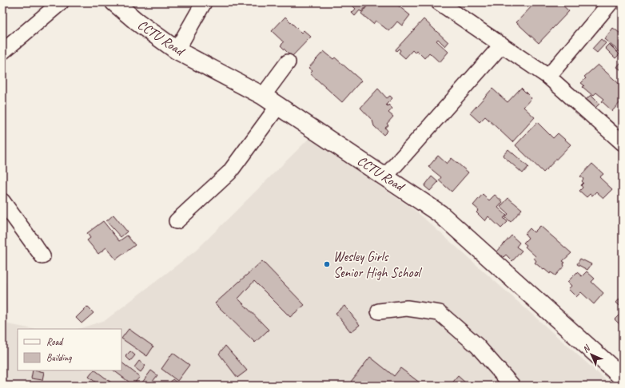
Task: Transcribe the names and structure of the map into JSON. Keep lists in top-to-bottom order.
{
  "streets": {
    "street": ["CCTU Road"]
  },
  "places": ["Wesley Girls Senior High School"],
  "legend": ["Road", "Building"],
  "north": "top left"
}
